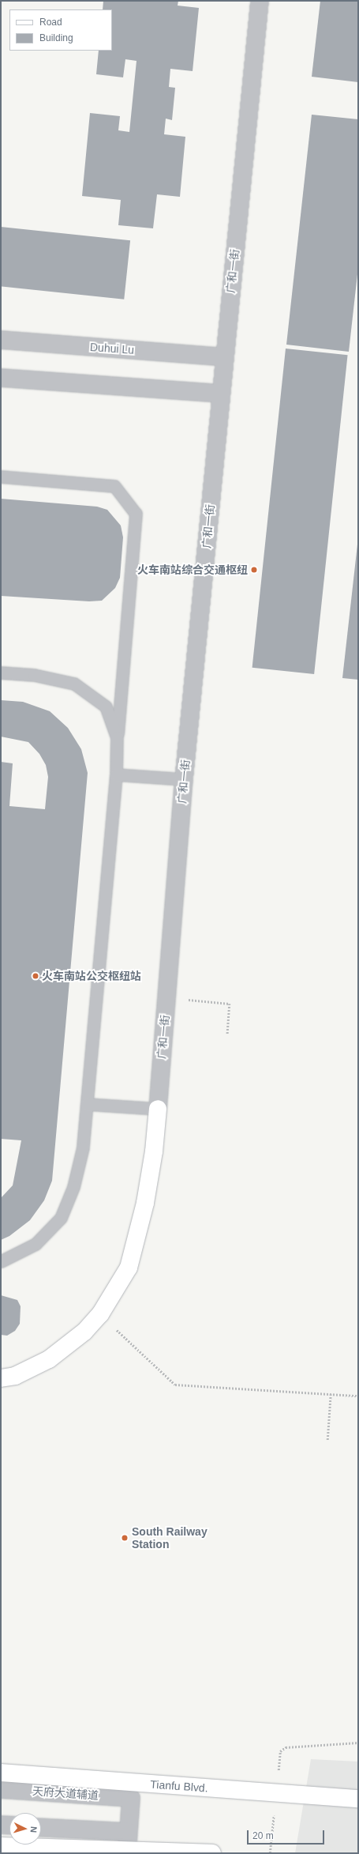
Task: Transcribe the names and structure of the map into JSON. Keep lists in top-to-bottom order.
{
  "streets": {
    "main road": ["Tianfu Blvd."],
    "street": ["广和一街", "Duhui Lu", "天府大道辅道"]
  },
  "crossings": [
    ["广和一街", "Duhui Lu"]
  ],
  "places": ["火车南站综合交通枢纽", "火车南站公交枢纽站", "South Railway Station"],
  "legend": ["Road", "Building"],
  "scale_bar": "20 m",
  "north": "right"
}
